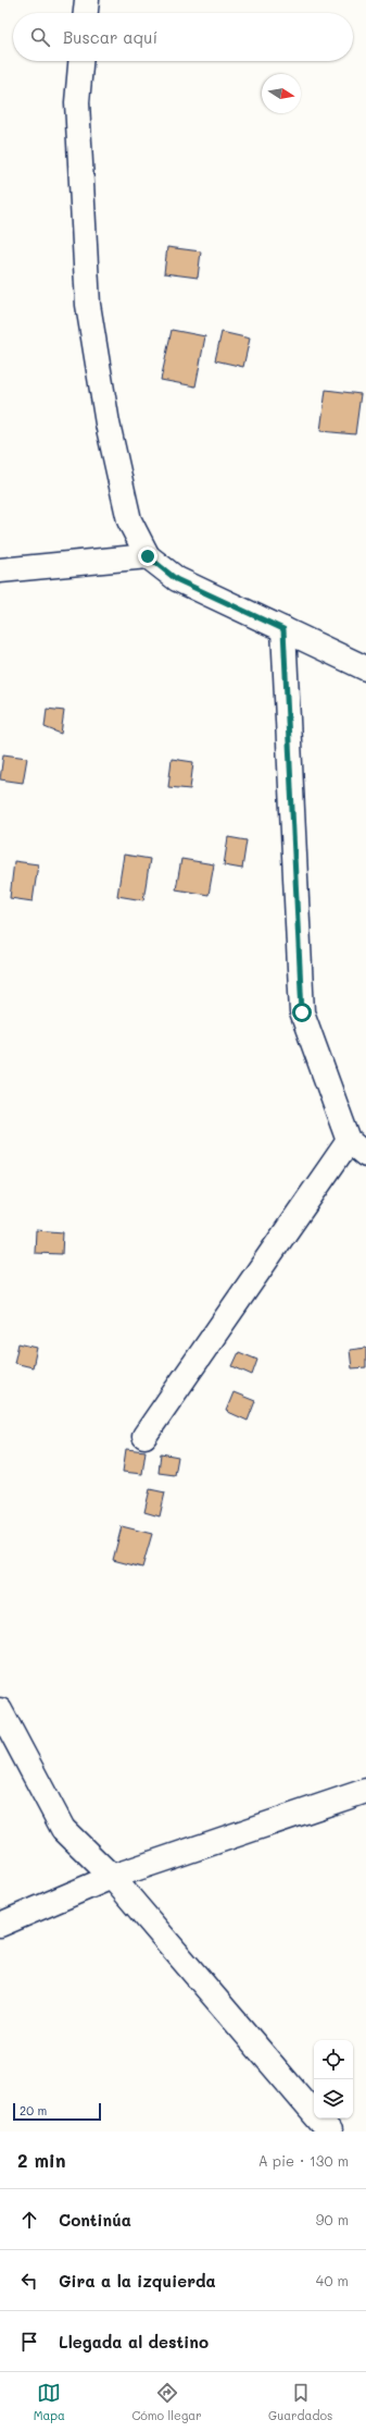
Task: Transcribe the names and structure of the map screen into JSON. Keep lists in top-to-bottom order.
{
  "scale_bar": "20 m",
  "north": "right",
  "page": {
    "search": "Buscar aquí",
    "scale": "20 m",
    "heading": ["2 min", "A pie · 130 m"],
    "list": [
      ["Continúa", "90 m"],
      ["Gira a la izquierda", "40 m"],
      "Llegada al destino"
    ],
    "nav": ["Mapa", "Cómo llegar", "Guardados"]
  }
}
